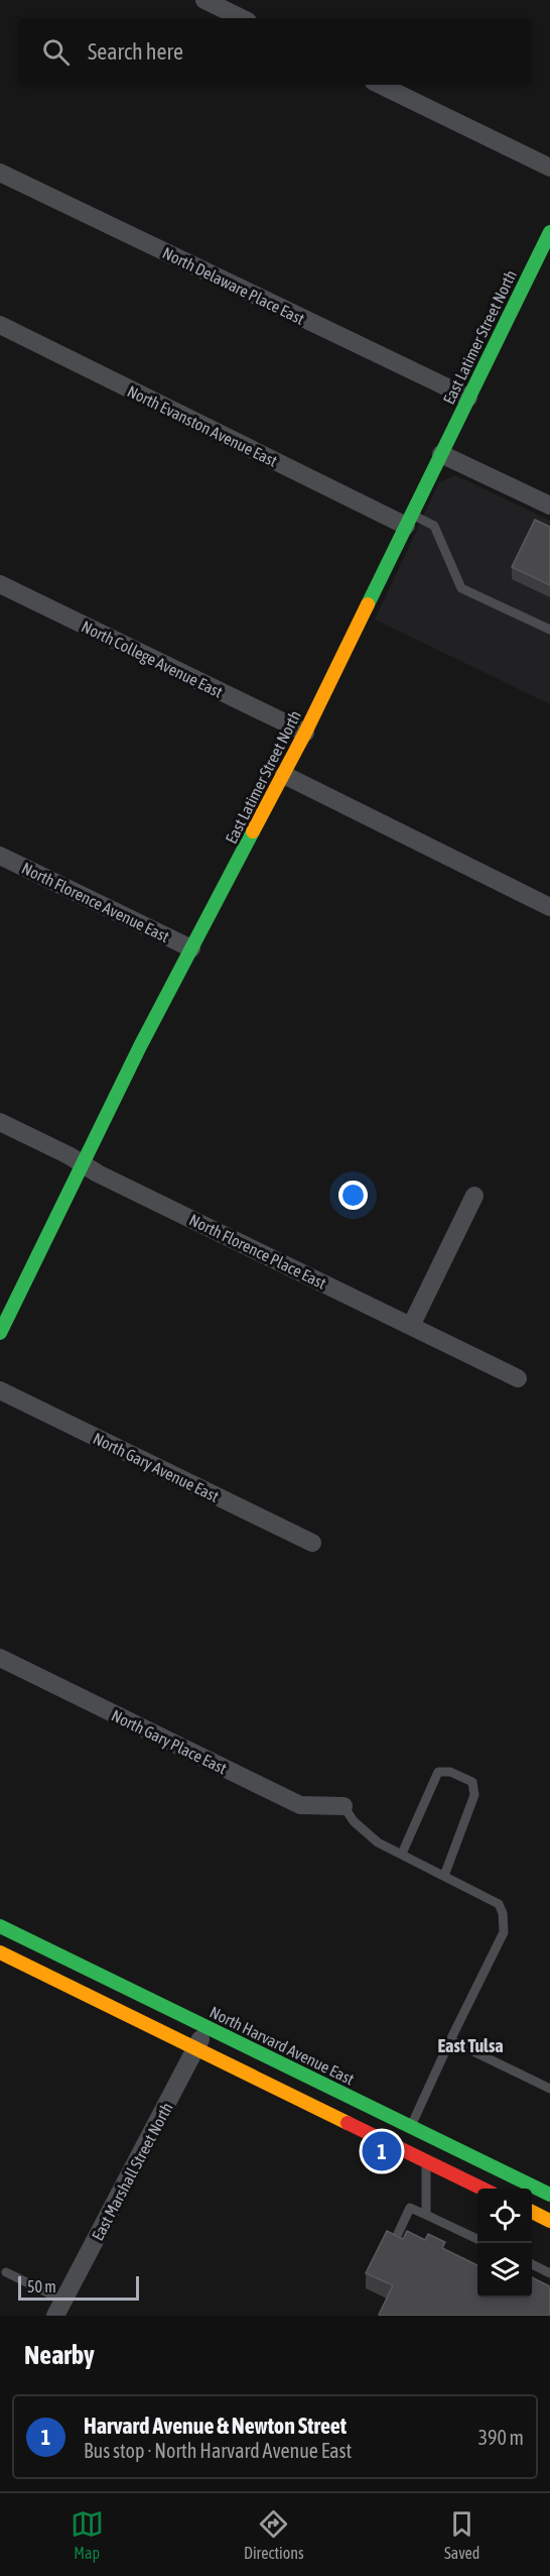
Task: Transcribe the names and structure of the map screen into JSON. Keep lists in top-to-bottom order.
{
  "streets": {
    "street": [
      "North Delaware Place East",
      "East Latimer Street North",
      "North Evanston Avenue East",
      "North College Avenue East",
      "North Florence Avenue East",
      "North Florence Place East",
      "North Gary Avenue East",
      "North Gary Place East",
      "North Harvard Avenue East",
      "East Marshall Street North"
    ]
  },
  "crossings": [
    ["North Delaware Place East", "East Latimer Street North"],
    ["East Latimer Street North", "North Evanston Avenue East"],
    ["East Latimer Street North", "North College Avenue East"],
    ["East Latimer Street North", "North Florence Avenue East"],
    ["East Latimer Street North", "North Florence Place East"],
    ["North Harvard Avenue East", "East Marshall Street North"]
  ],
  "districts": ["East Tulsa"],
  "scale_bar": "50 m",
  "page": {
    "search": "Search here",
    "pins": "1",
    "scale": "50 m",
    "heading": "Nearby",
    "list": [
      {
        "mark": "1",
        "name": "Harvard Avenue & Newton Street",
        "note": "Bus stop · North Harvard Avenue East",
        "value": "390 m"
      }
    ],
    "nav": ["Map", "Directions", "Saved"]
  }
}
